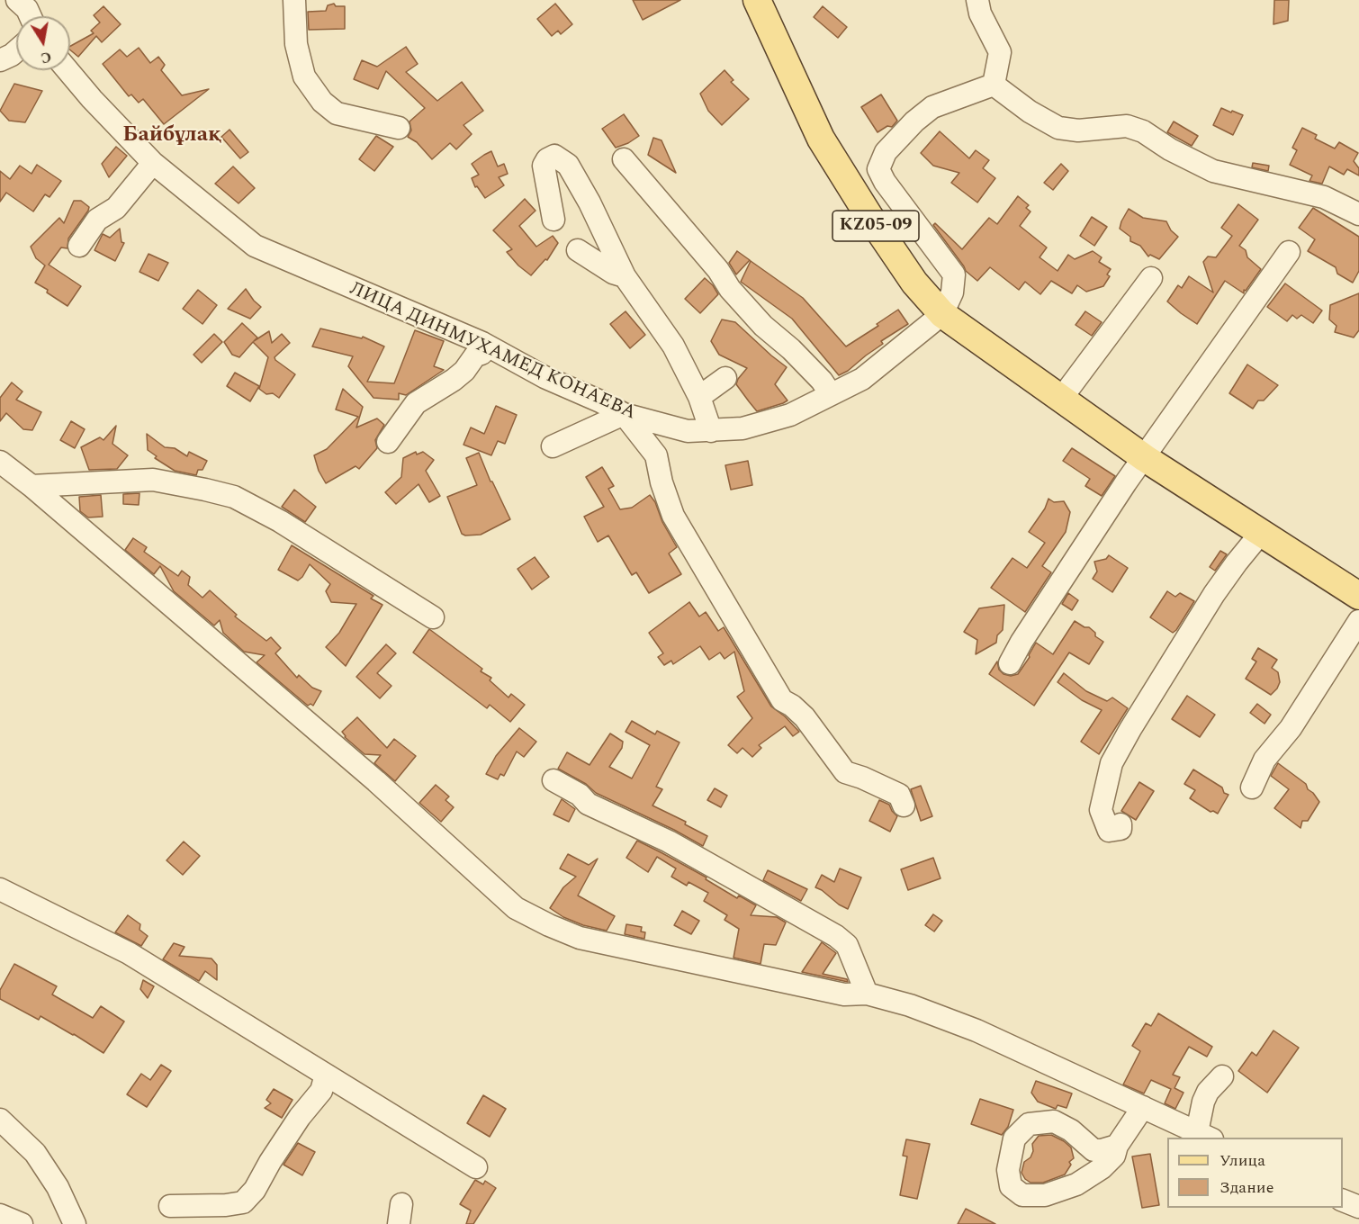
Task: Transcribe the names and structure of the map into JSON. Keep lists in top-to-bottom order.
{
  "streets": {
    "main road": ["KZ05-09"],
    "street": ["ЛИЦА ДИНМУХАМЕД КОНАЕВА"]
  },
  "crossings": [
    ["KZ05-09", "ЛИЦА ДИНМУХАМЕД КОНАЕВА"]
  ],
  "districts": ["Байбұлақ"],
  "legend": ["Улица", "Здание"],
  "north": "bottom"
}
